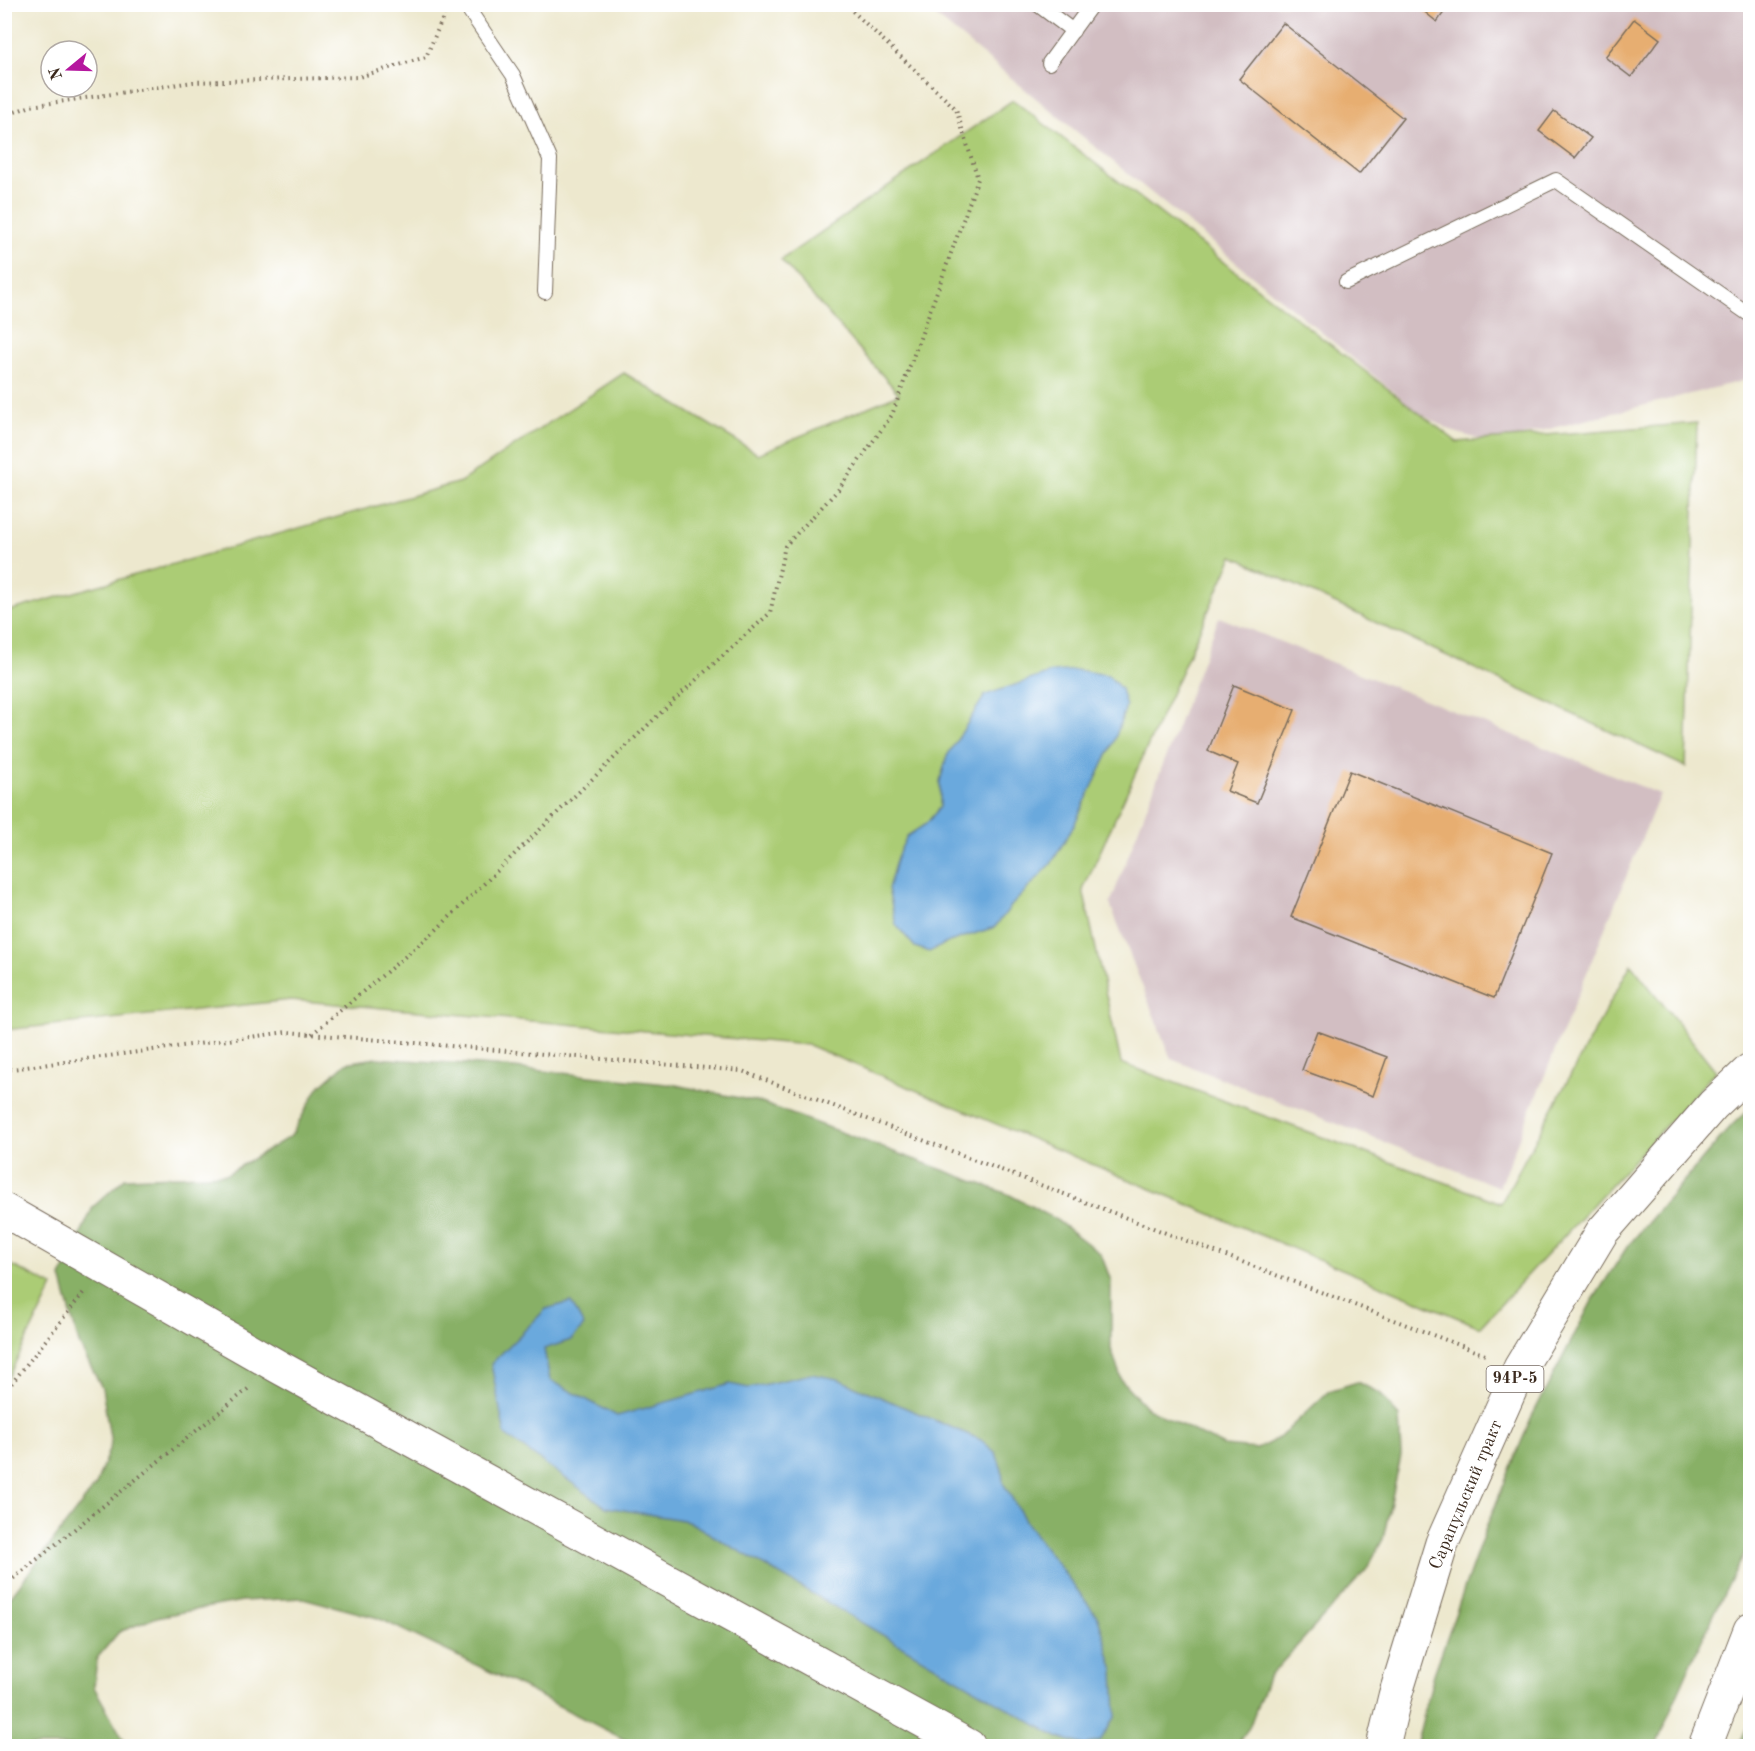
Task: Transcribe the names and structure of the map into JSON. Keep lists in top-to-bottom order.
{
  "streets": {
    "street": ["94Р-5", "Сарапульский тракт"]
  },
  "north": "left"
}
